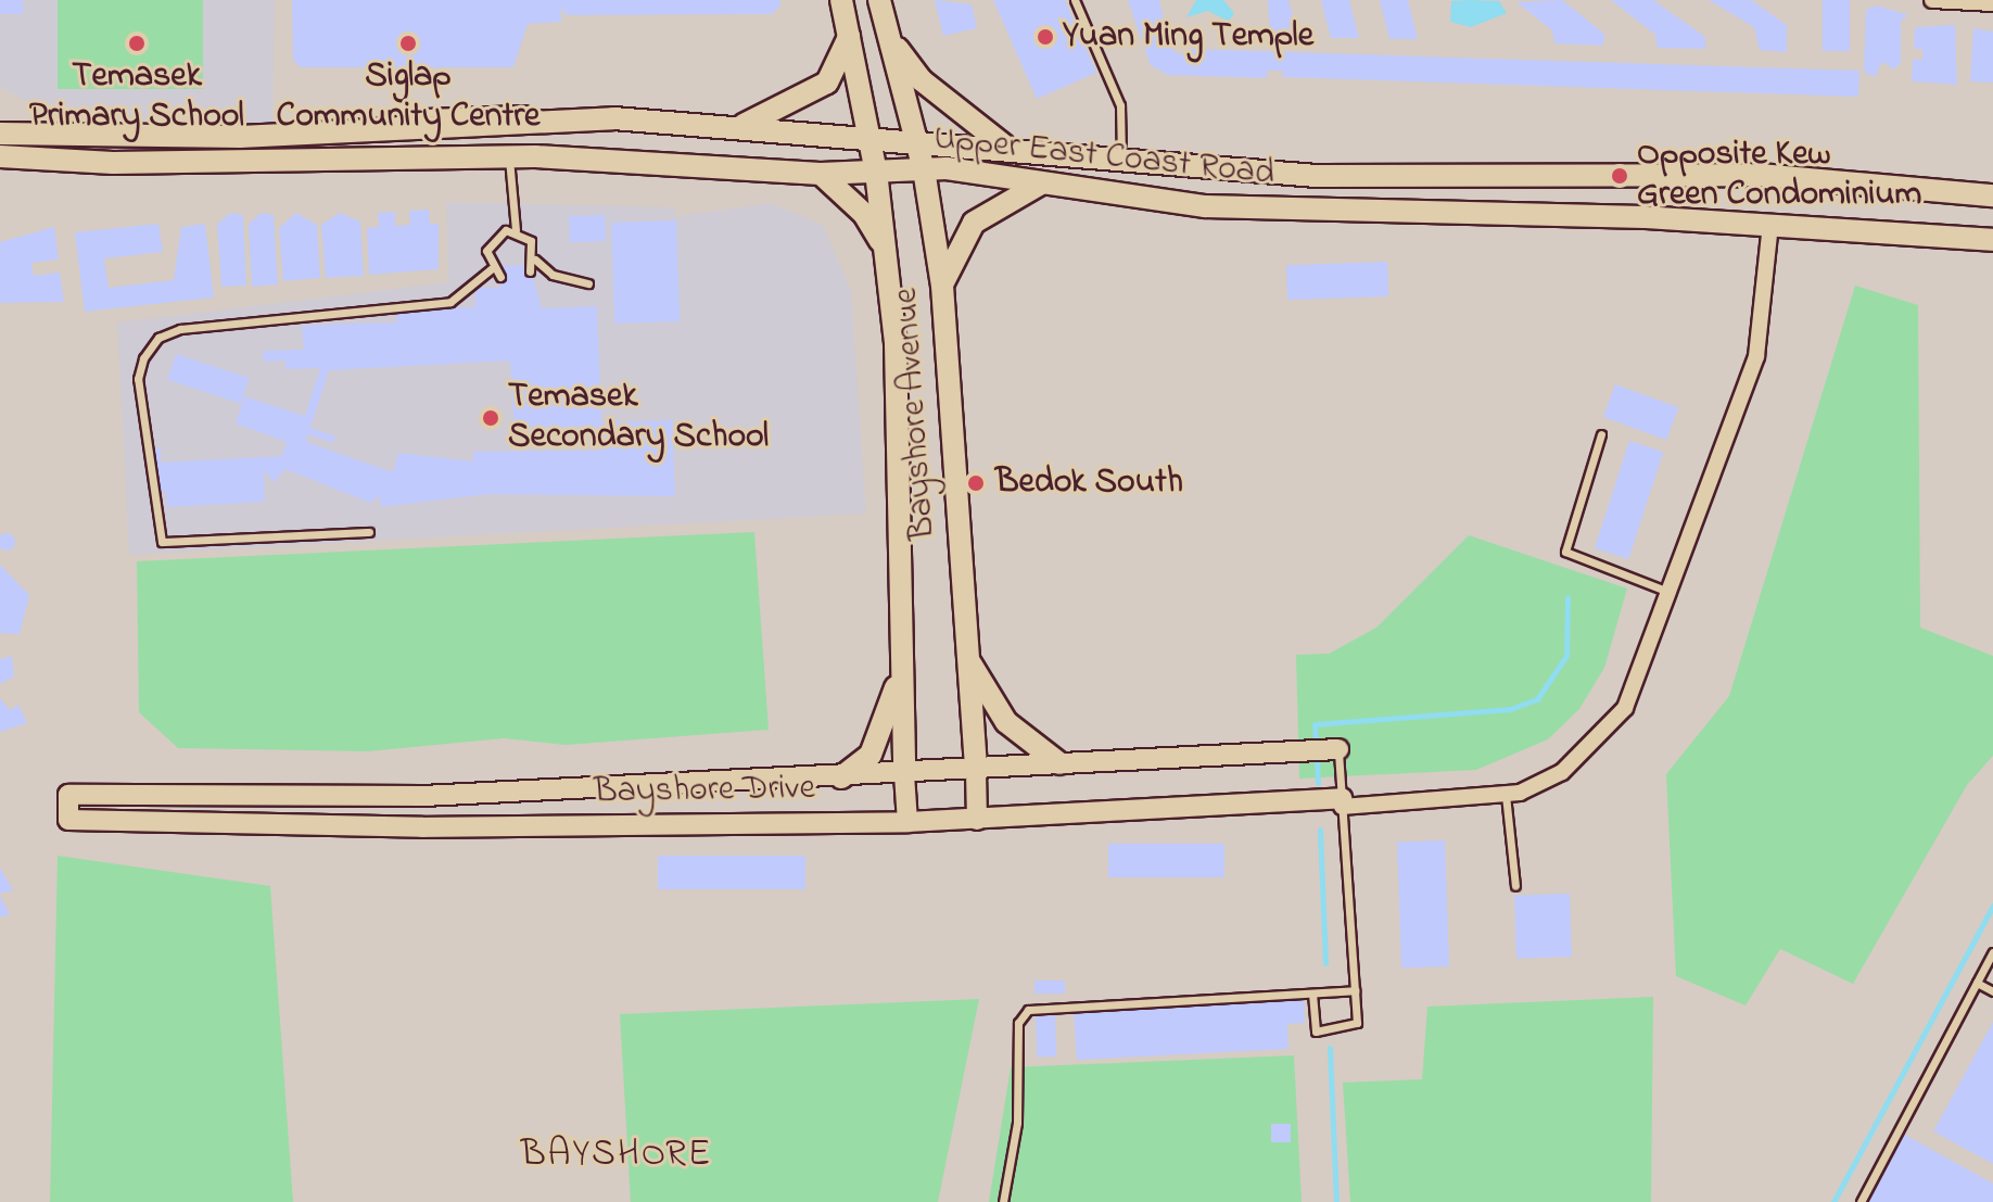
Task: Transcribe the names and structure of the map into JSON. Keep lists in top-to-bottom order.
{
  "streets": {
    "main road": ["Upper East Coast Road", "Bayshore Avenue"],
    "street": ["Bayshore Drive"]
  },
  "crossings": [
    ["Upper East Coast Road", "Bayshore Avenue"],
    ["Bayshore Avenue", "Bayshore Drive"]
  ],
  "districts": ["BAYSHORE"],
  "places": [
    "Yuan Ming Temple",
    "Temasek Primary School",
    "Siglap Community Centre",
    "Opposite Kew Green Condominium",
    "Temasek Secondary School",
    "Bedok South"
  ]
}
